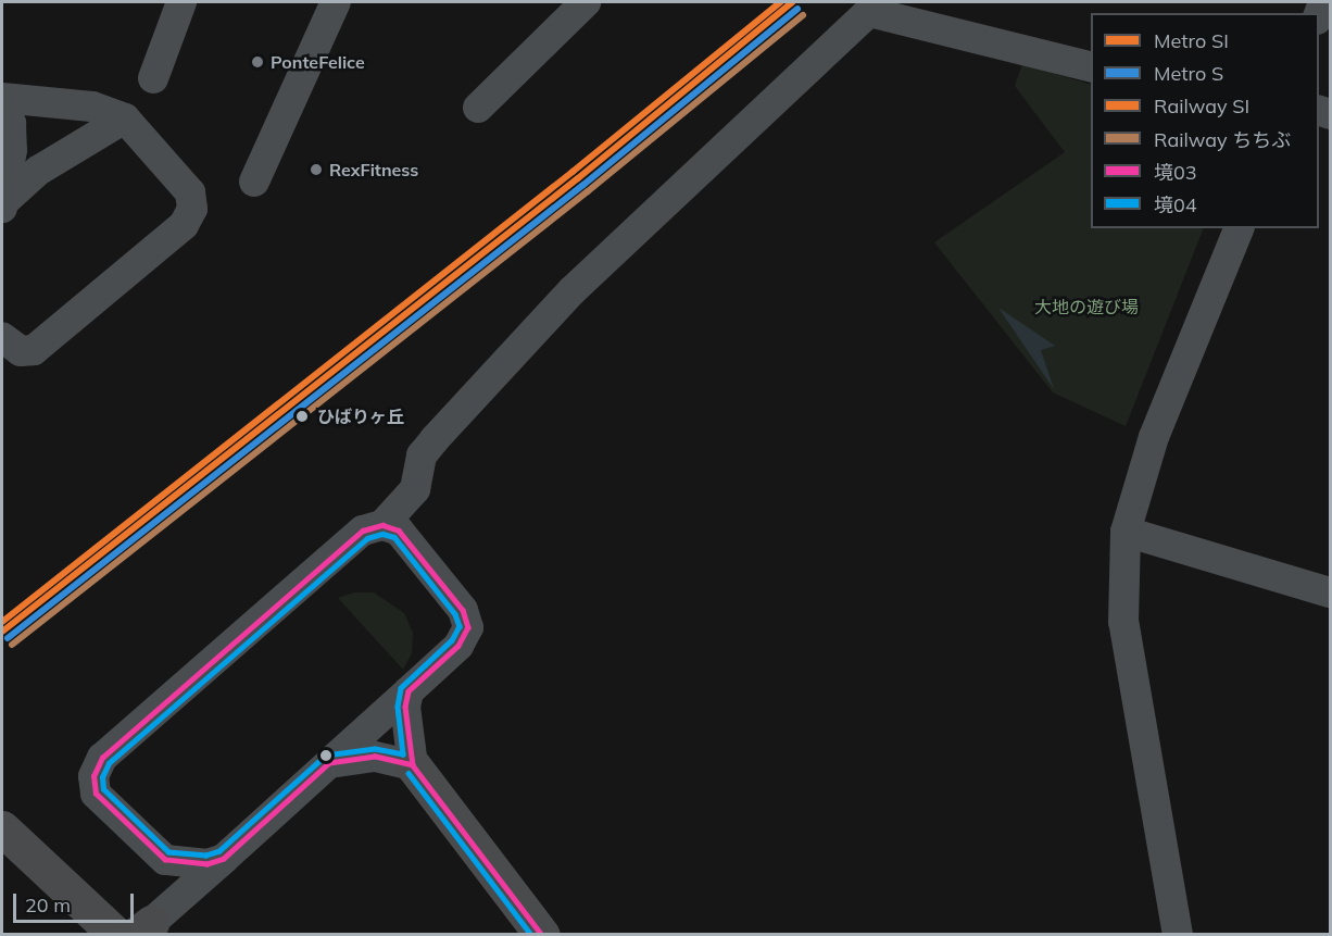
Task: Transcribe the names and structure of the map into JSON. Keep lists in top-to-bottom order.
{
  "parks": ["大地の遊び場"],
  "places": ["PonteFelice", "RexFitness", "ひばりヶ丘"],
  "lines": [
    "metro line SI",
    "rail line SI",
    "metro line S",
    "rail line ちちぶ",
    "transit line 境03",
    "transit line 境04"
  ],
  "legend": [
    "Metro SI",
    "Metro S",
    "Railway SI",
    "Railway ちちぶ",
    "境03",
    "境04"
  ],
  "scale_bar": "20 m"
}
